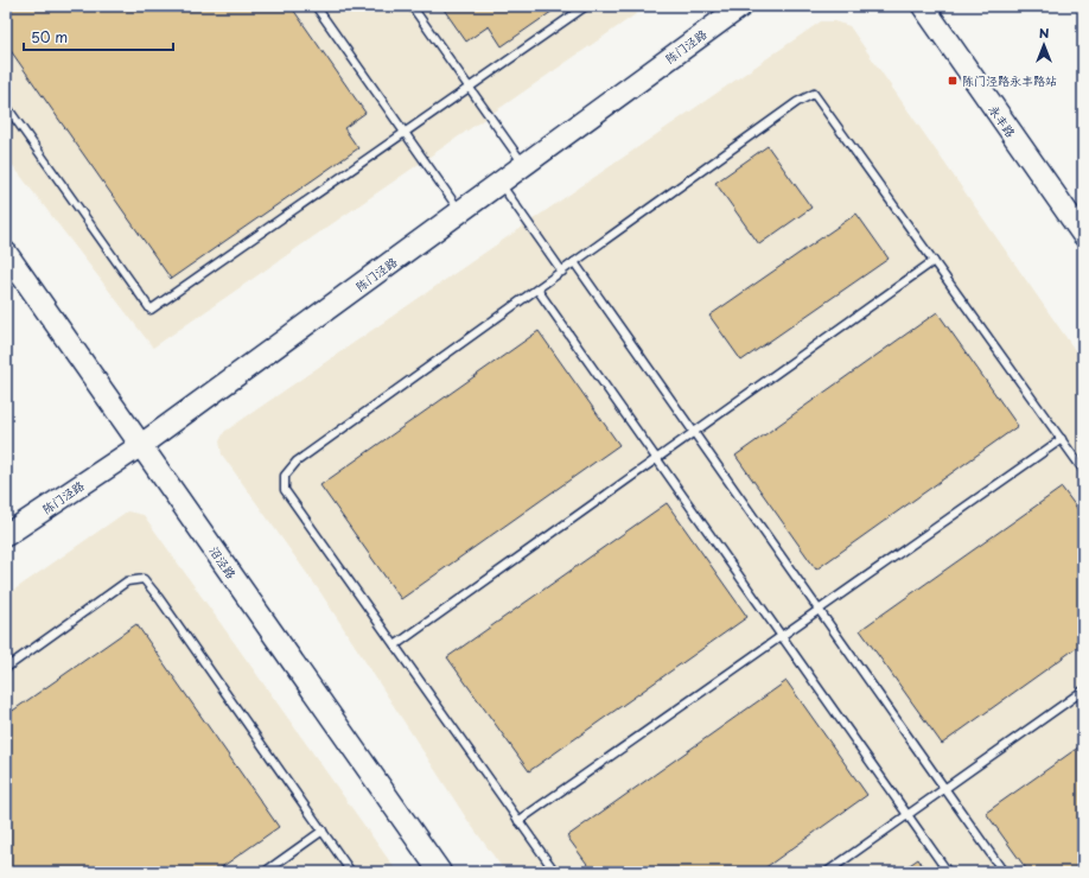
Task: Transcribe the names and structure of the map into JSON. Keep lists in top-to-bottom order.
{
  "streets": {
    "street": ["陈门泾路", "永丰路", "沼泾路"]
  },
  "crossings": [
    ["陈门泾路", "沼泾路"]
  ],
  "places": {
    "transit": ["陈门泾路永丰路站"]
  },
  "scale_bar": "50 m",
  "north": "top"
}
